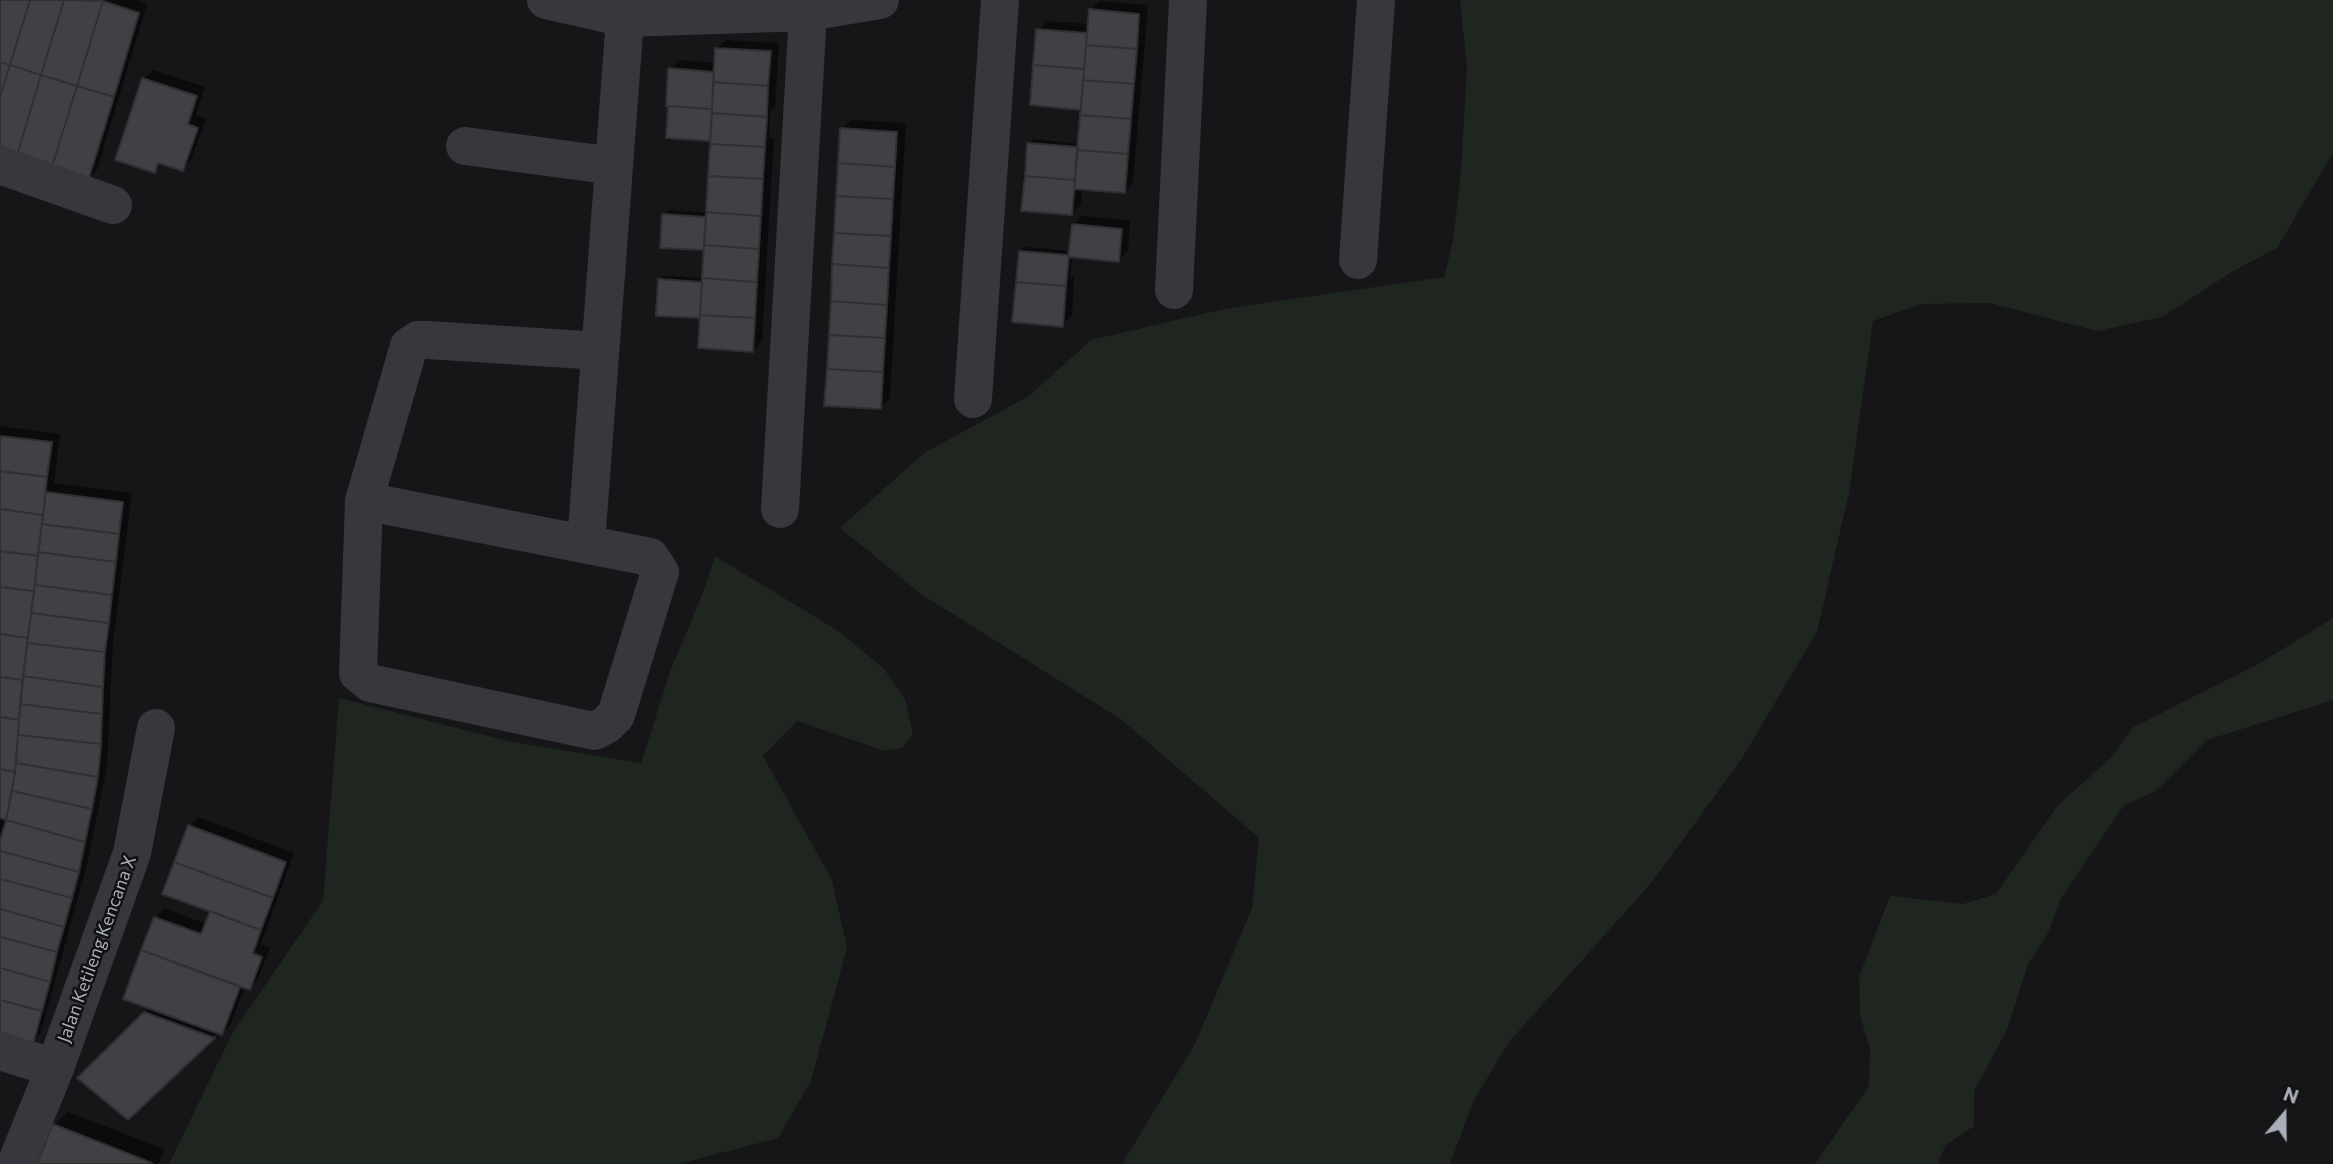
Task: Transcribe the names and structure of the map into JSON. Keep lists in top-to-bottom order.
{
  "streets": {
    "street": ["Jalan Ketileng Kencana X"]
  },
  "north": "top"
}
